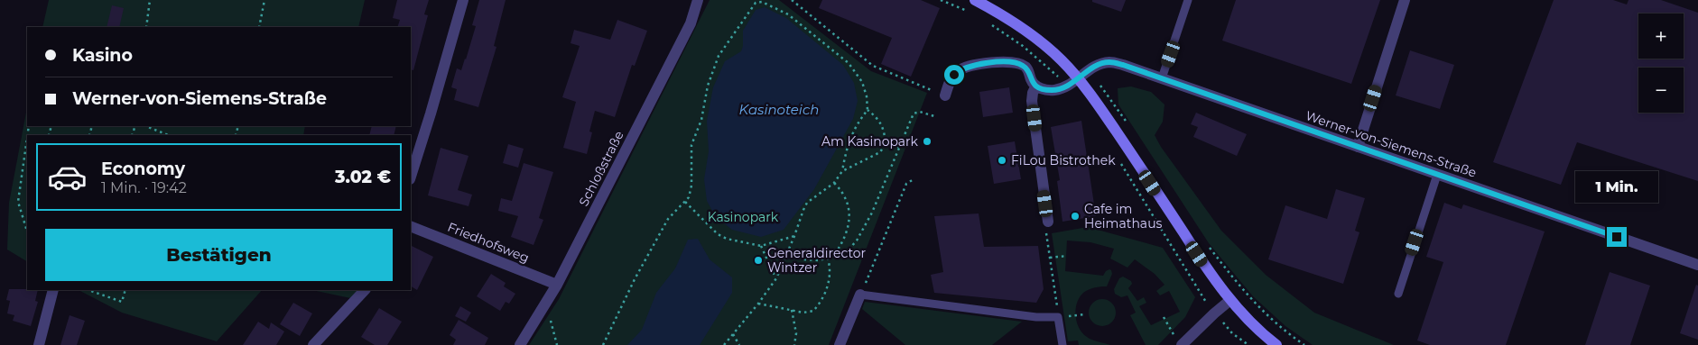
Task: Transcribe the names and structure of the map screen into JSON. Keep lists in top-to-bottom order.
{
  "streets": {
    "street": ["Werner-von-Siemens-Straße", "Schloßstraße", "Friedhofsweg"]
  },
  "crossings": [
    ["Schloßstraße", "Friedhofsweg"]
  ],
  "water": ["Kasinoteich"],
  "parks": ["Kasinopark"],
  "places": [
    "Am Kasinopark",
    "FiLou Bistrothek",
    "Cafe im Heimathaus",
    "Generaldirector Wintzer"
  ],
  "page": {
    "map_buttons": ["+", "−"],
    "banner": ["Kasino", "Werner-von-Siemens-Straße"],
    "list": [
      {
        "name": "Economy",
        "note": "1 Min. · 19:42",
        "value": "3.02 €"
      }
    ],
    "bubble": "1 Min.",
    "buttons": "Bestätigen"
  }
}
